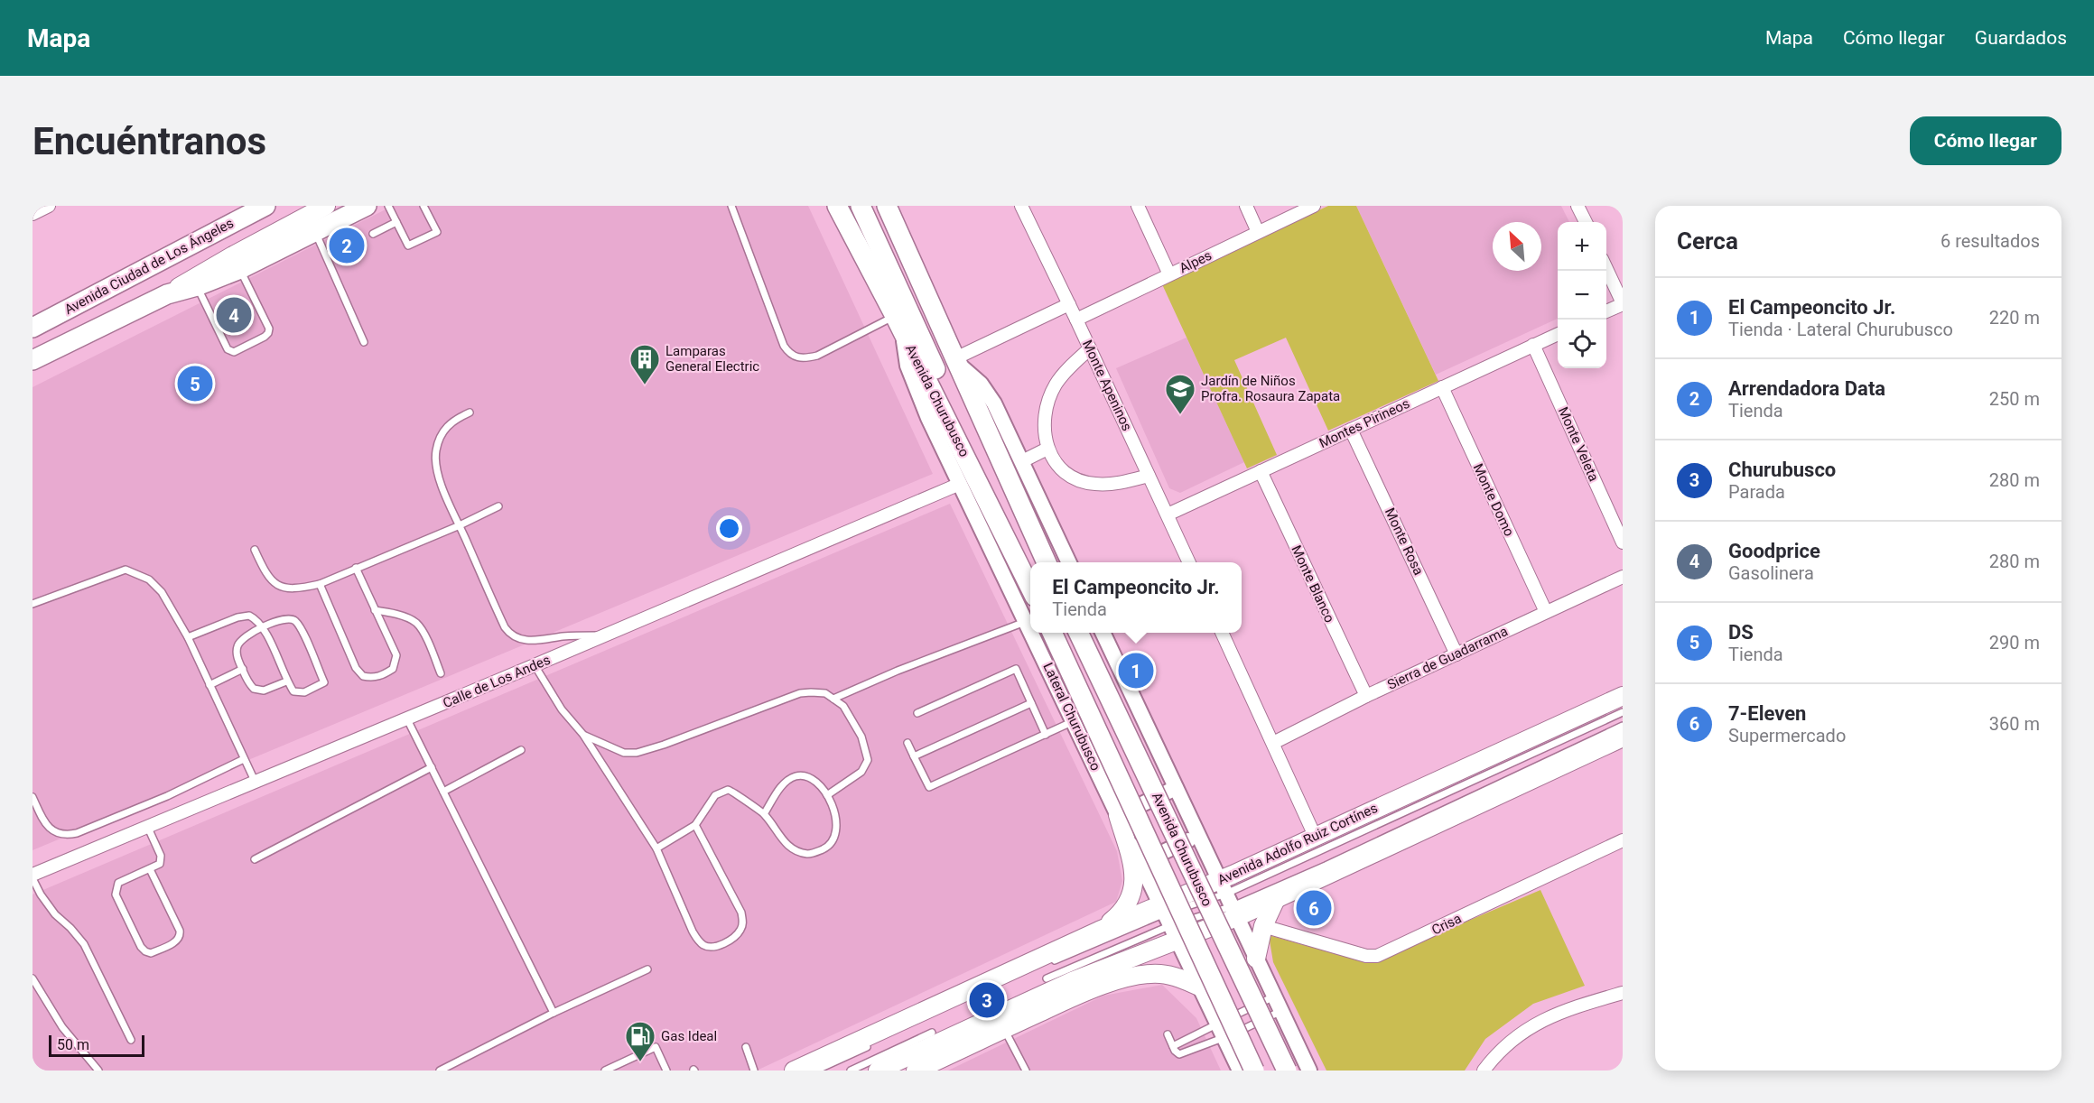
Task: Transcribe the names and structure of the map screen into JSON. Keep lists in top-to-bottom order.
{
  "streets": {
    "highway": ["Avenida Ciudad de Los Ángeles", "Avenida Churubusco"],
    "main road": ["Avenida Adolfo Ruiz Cortínes"],
    "street": [
      "Alpes",
      "Monte Apeninos",
      "Montes Pirineos",
      "Monte Veleta",
      "Monte Domo",
      "Monte Rosa",
      "Monte Blanco",
      "Sierra de Guadarrama",
      "Calle de Los Andes",
      "Lateral Churubusco",
      "Crisa"
    ]
  },
  "crossings": [
    ["Alpes", "Monte Apeninos"],
    ["Monte Apeninos", "Montes Pirineos"],
    ["Avenida Churubusco", "Lateral Churubusco"],
    ["Montes Pirineos", "Monte Veleta"],
    ["Montes Pirineos", "Monte Domo"],
    ["Montes Pirineos", "Monte Rosa"],
    ["Montes Pirineos", "Monte Blanco"],
    ["Monte Domo", "Sierra de Guadarrama"],
    ["Monte Rosa", "Sierra de Guadarrama"],
    ["Monte Blanco", "Sierra de Guadarrama"],
    ["Calle de Los Andes", "Lateral Churubusco"],
    ["Lateral Churubusco", "Avenida Adolfo Ruiz Cortínes"]
  ],
  "places": {
    "building": ["Lamparas General Electric"],
    "school or university": ["Jardín de Niños Profra. Rosaura Zapata"],
    "fuel station": ["Gas Ideal"]
  },
  "scale_bar": "50 m",
  "north": "top left",
  "page": {
    "header": "Mapa",
    "nav": ["Mapa", "Cómo llegar", "Guardados"],
    "buttons": "Cómo llegar",
    "title": "Encuéntranos",
    "heading": ["Cerca", "6 resultados"],
    "map_buttons": ["+", "−"],
    "pins": [
      "2",
      "4",
      "5",
      "1",
      "6",
      "3"
    ],
    "list": [
      {
        "mark": "1",
        "name": "El Campeoncito Jr.",
        "note": "Tienda · Lateral Churubusco",
        "value": "220 m"
      },
      {
        "mark": "2",
        "name": "Arrendadora Data",
        "note": "Tienda",
        "value": "250 m"
      },
      {
        "mark": "3",
        "name": "Churubusco",
        "note": "Parada",
        "value": "280 m"
      },
      {
        "mark": "4",
        "name": "Goodprice",
        "note": "Gasolinera",
        "value": "280 m"
      },
      {
        "mark": "5",
        "name": "DS",
        "note": "Tienda",
        "value": "290 m"
      },
      {
        "mark": "6",
        "name": "7-Eleven",
        "note": "Supermercado",
        "value": "360 m"
      }
    ],
    "popup": ["El Campeoncito Jr.", "Tienda"],
    "scale": "50 m"
  }
}
